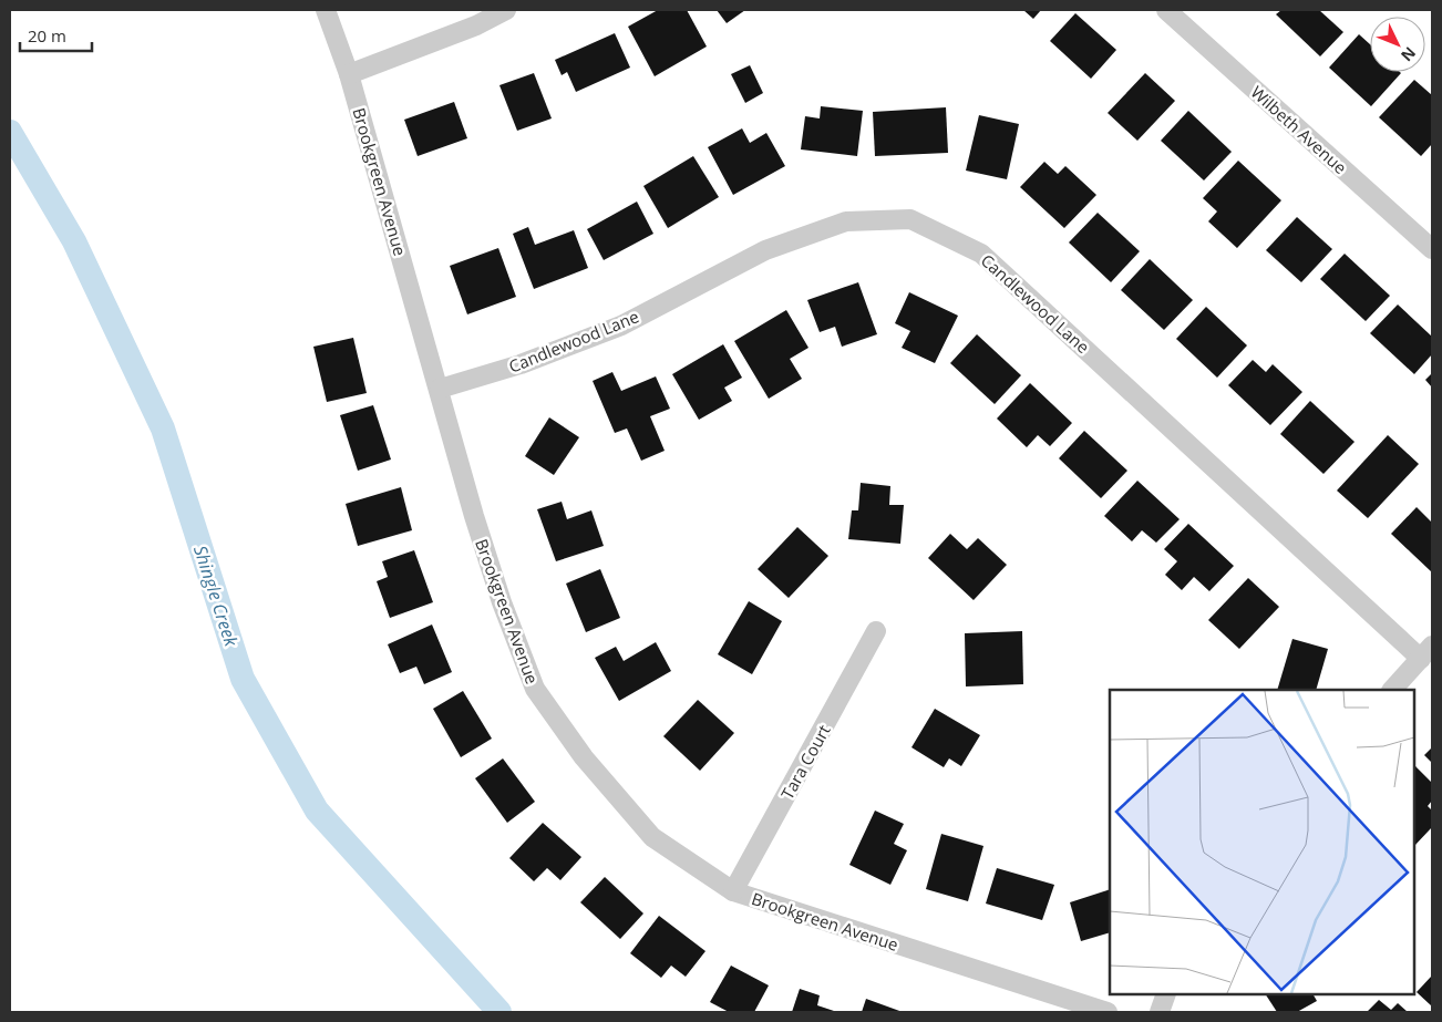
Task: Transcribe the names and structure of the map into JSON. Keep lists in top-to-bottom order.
{
  "streets": {
    "street": [
      "Wilbeth Avenue",
      "Brookgreen Avenue",
      "Candlewood Lane",
      "Tara Court"
    ]
  },
  "crossings": [
    ["Brookgreen Avenue", "Candlewood Lane"],
    ["Brookgreen Avenue", "Tara Court"]
  ],
  "water": ["Shingle Creek"],
  "scale_bar": "20 m",
  "north": "bottom right"
}
